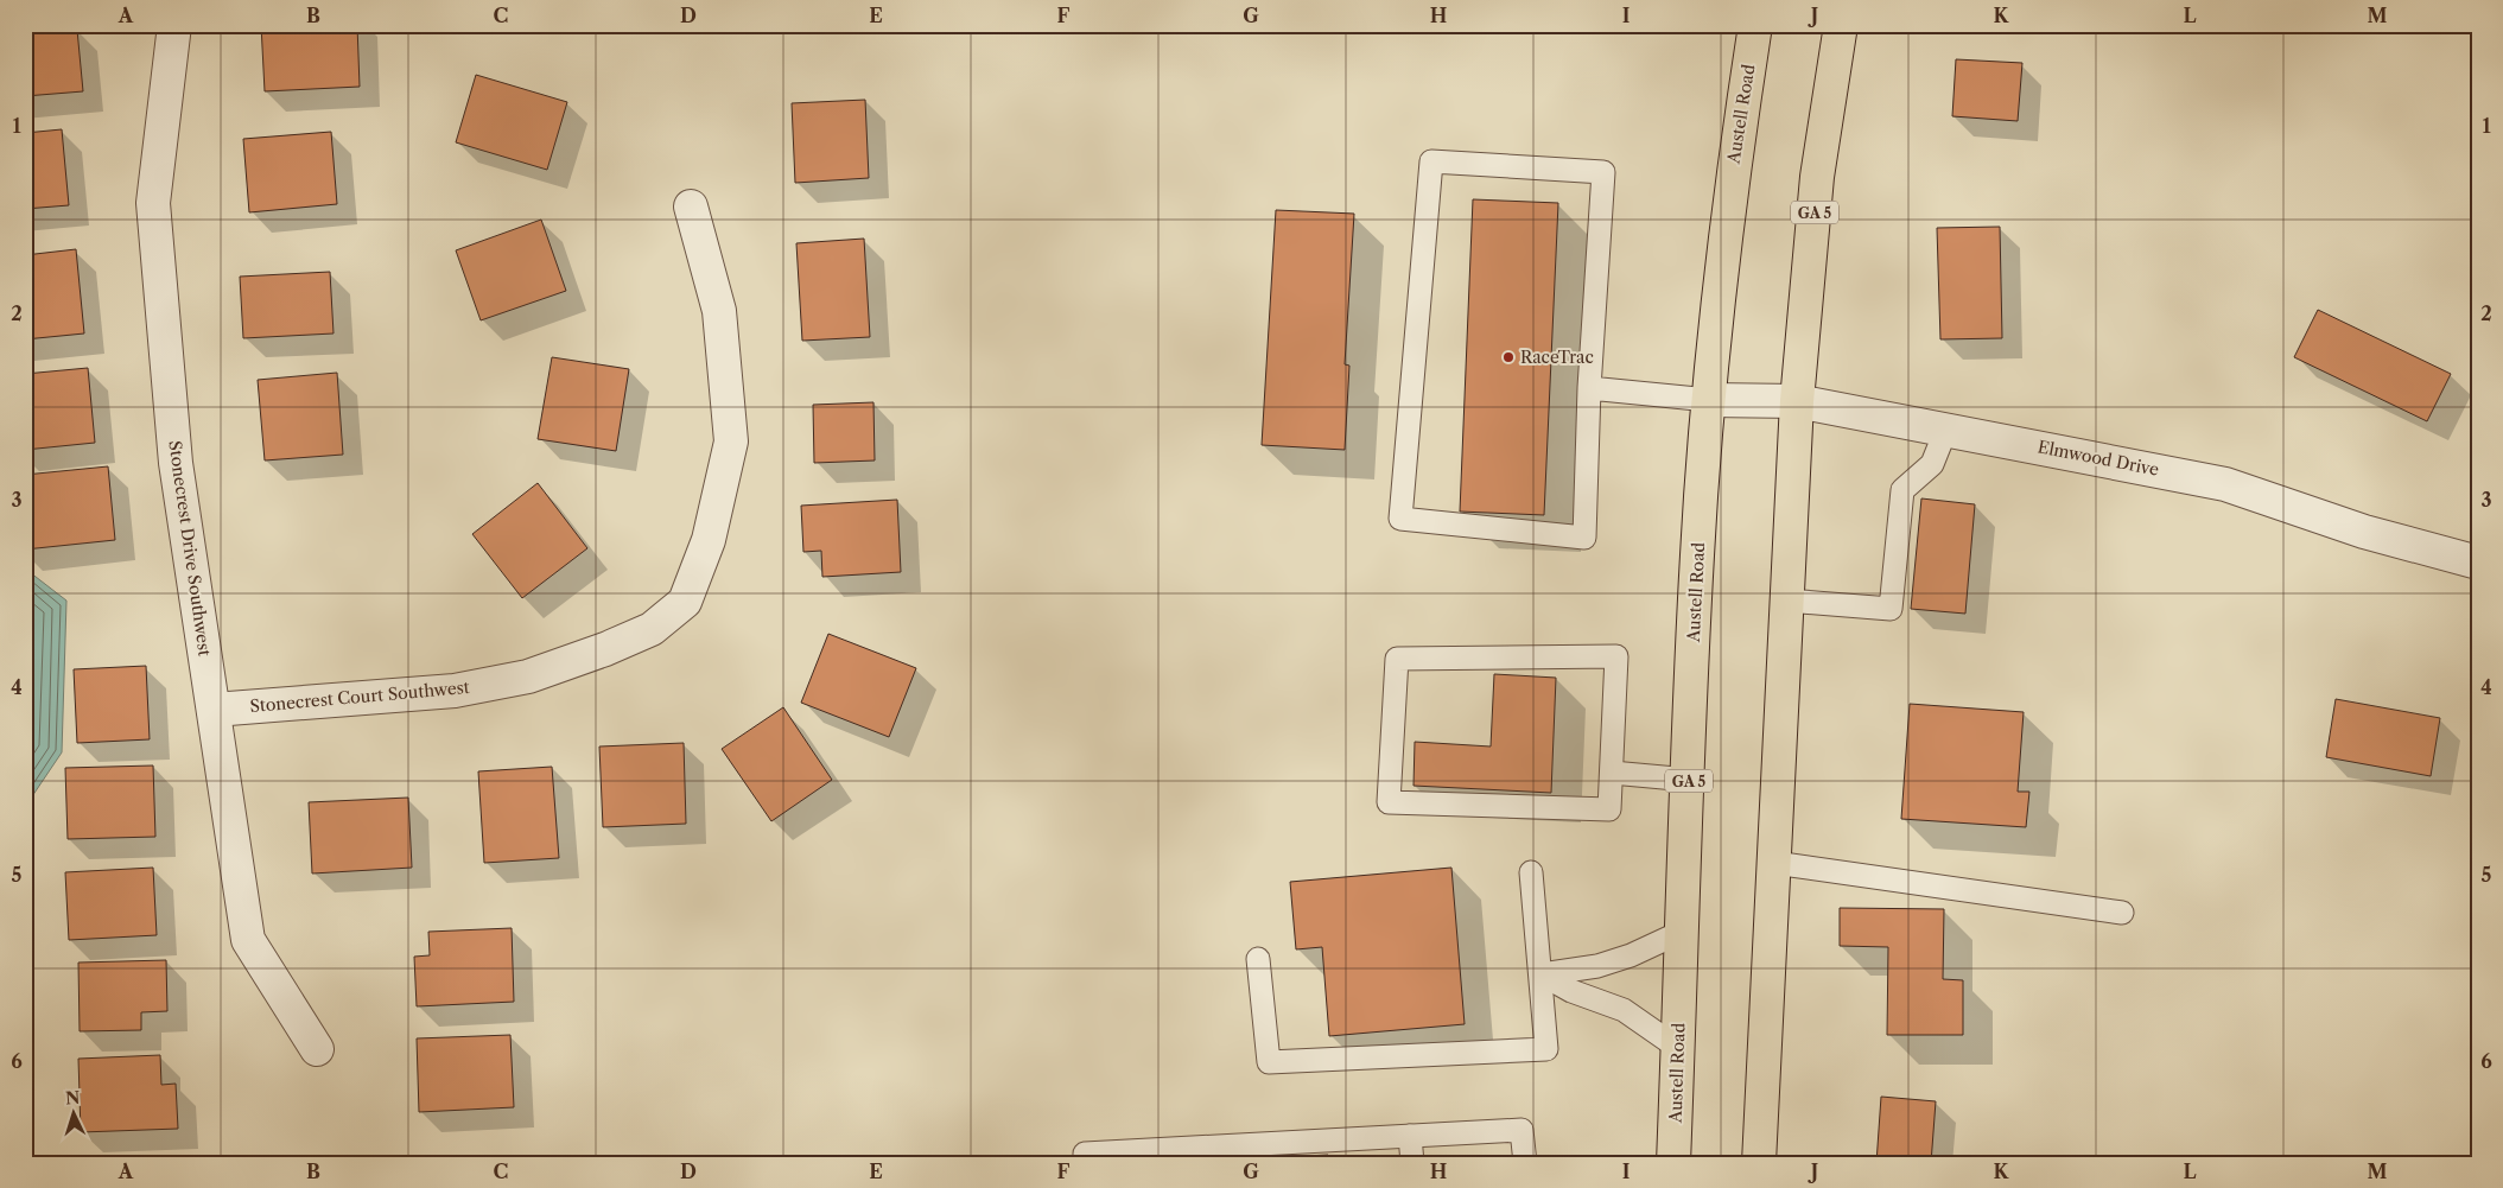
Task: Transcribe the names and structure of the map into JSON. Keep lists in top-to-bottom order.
{
  "streets": {
    "main road": ["Austell Road", "GA 5"],
    "street": ["Elmwood Drive", "Stonecrest Drive Southwest", "Stonecrest Court Southwest"]
  },
  "crossings": [
    ["Austell Road", "Elmwood Drive"],
    ["GA 5", "Elmwood Drive"],
    ["Stonecrest Drive Southwest", "Stonecrest Court Southwest"]
  ],
  "places": ["RaceTrac"],
  "north": "top",
  "grid": {
    "columns": [
      "A",
      "B",
      "C",
      "D",
      "E",
      "F",
      "G",
      "H",
      "I",
      "J",
      "K",
      "L",
      "M"
    ],
    "rows": [
      "1",
      "2",
      "3",
      "4",
      "5",
      "6"
    ]
  }
}
